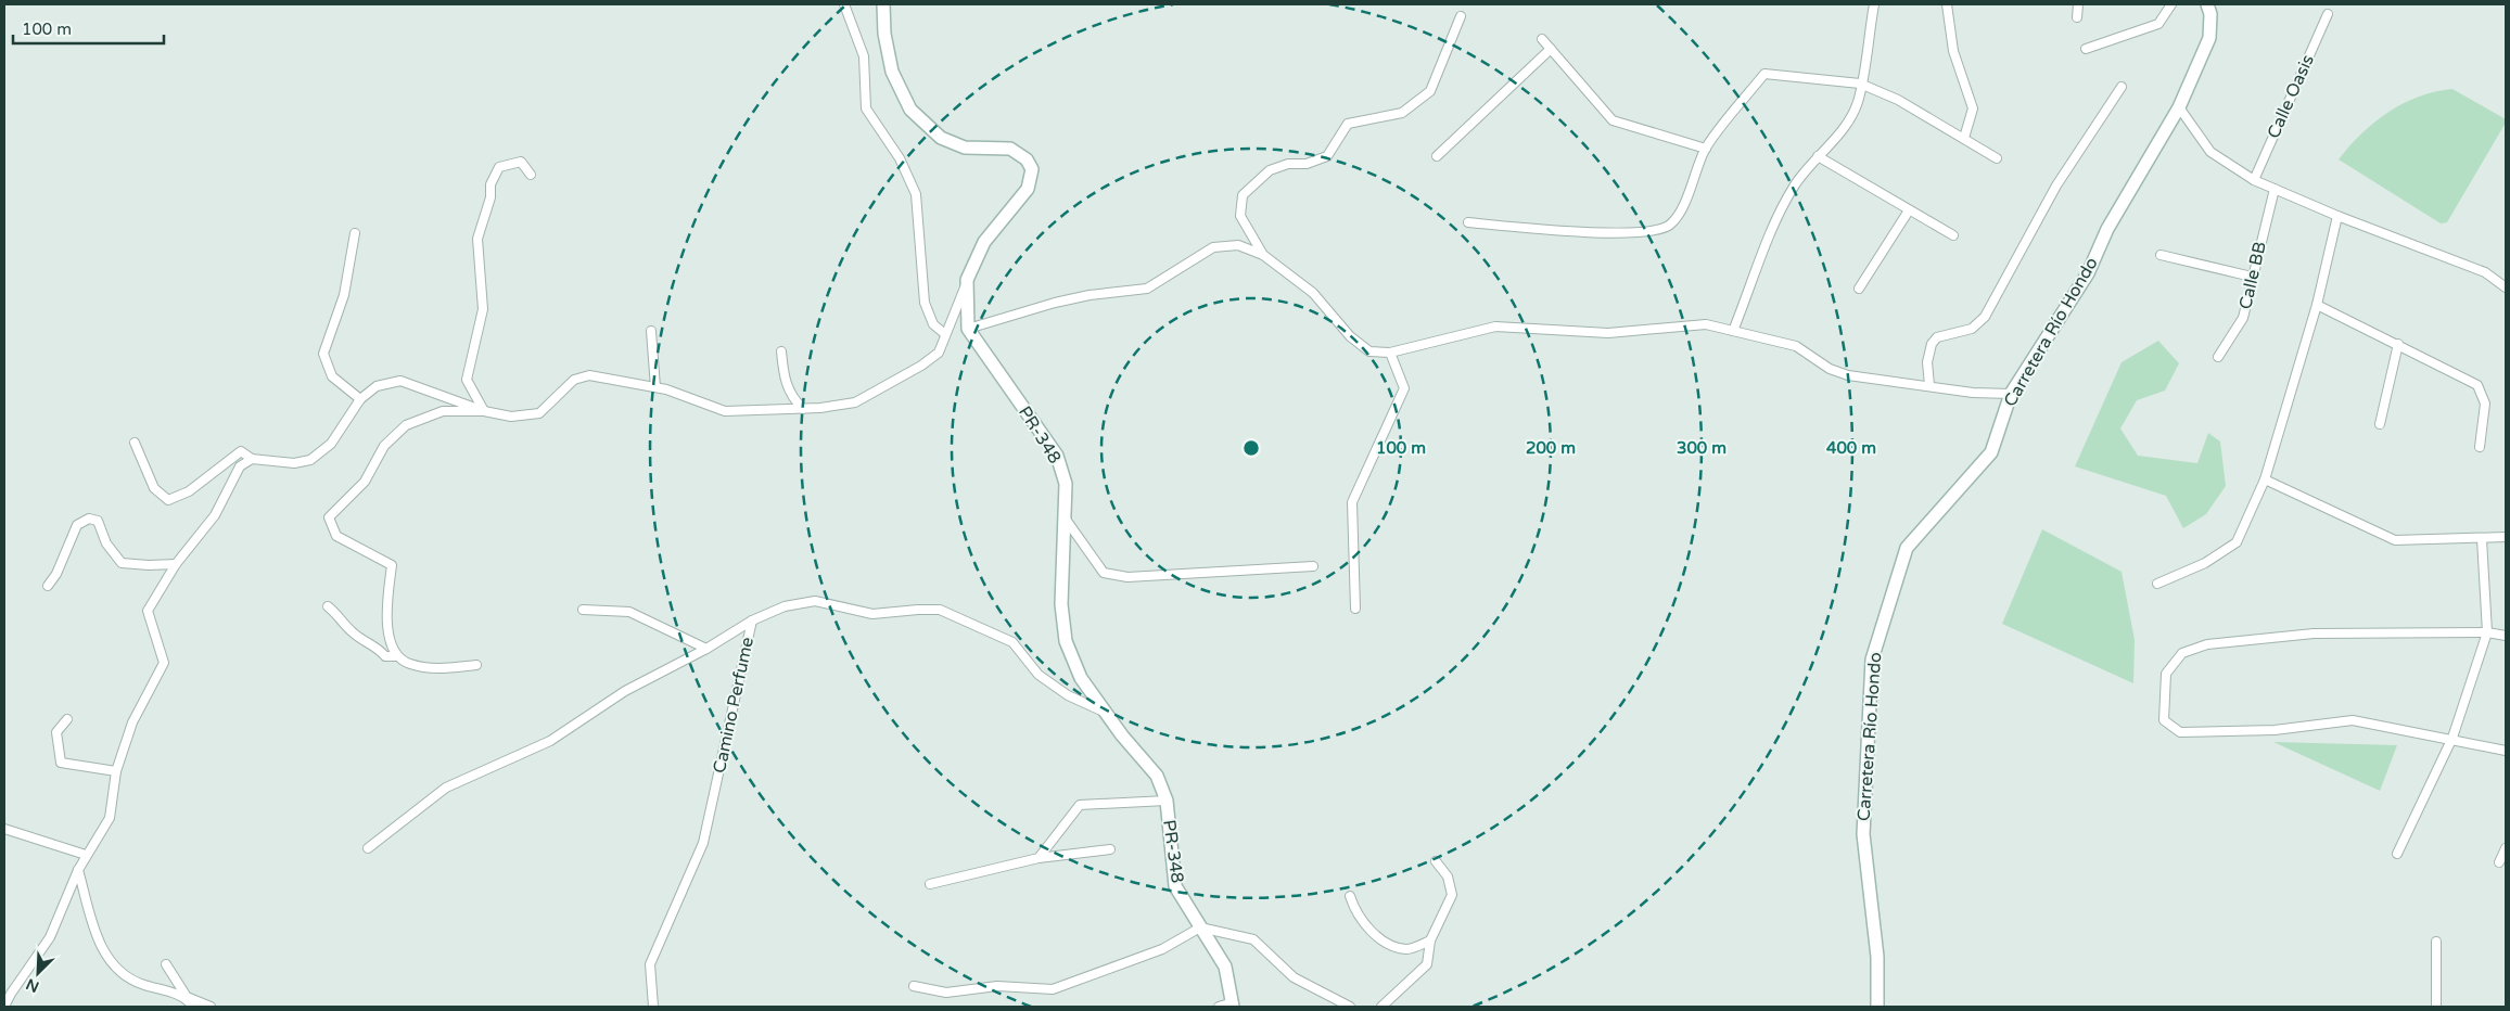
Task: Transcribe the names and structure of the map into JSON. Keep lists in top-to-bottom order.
{
  "streets": {
    "street": [
      "Calle Oasis",
      "Calle BB",
      "Carretera Río Hondo",
      "PR-348",
      "Camino Perfume"
    ]
  },
  "crossings": [
    ["PR-348", "Camino Perfume"]
  ],
  "scale_bar": "100 m",
  "north": "bottom left",
  "rings": [
    "100 m",
    "200 m",
    "300 m",
    "400 m"
  ]
}
